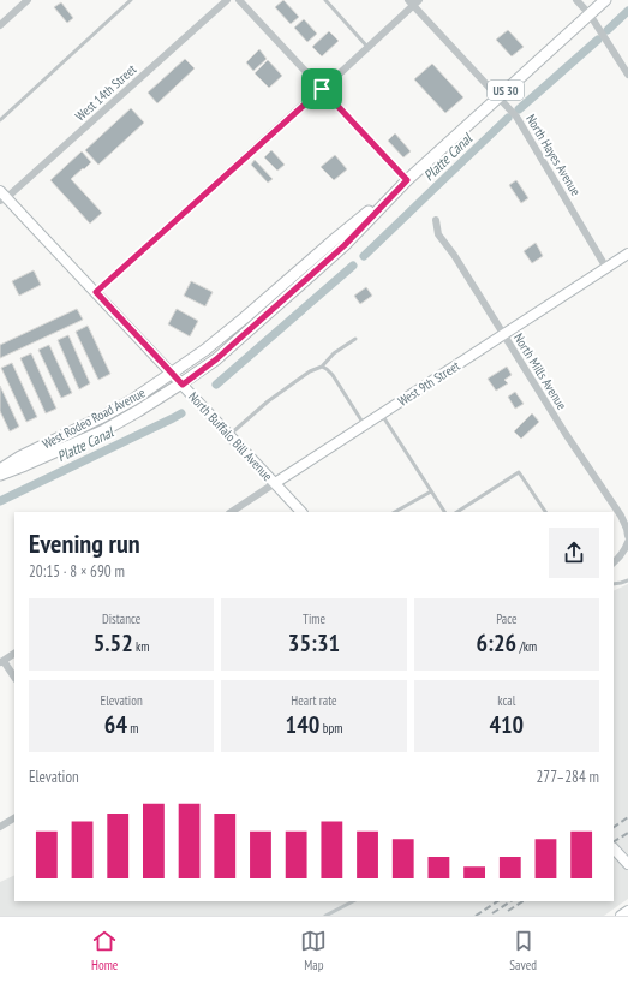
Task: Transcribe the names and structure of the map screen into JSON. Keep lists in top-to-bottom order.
{
  "streets": {
    "main road": ["US 30", "West Rodeo Road Avenue"],
    "street": [
      "West 14th Street",
      "North Hayes Avenue",
      "North Mills Avenue",
      "West 9th Street",
      "North Buffalo Bill Avenue"
    ]
  },
  "crossings": [
    ["West 14th Street", "North Buffalo Bill Avenue"],
    ["North Hayes Avenue", "West 9th Street"],
    ["North Hayes Avenue", "West Rodeo Road Avenue"],
    ["North Mills Avenue", "West 9th Street"],
    ["West 9th Street", "North Buffalo Bill Avenue"],
    ["West Rodeo Road Avenue", "North Buffalo Bill Avenue"]
  ],
  "water": ["Platte Canal"],
  "page": {
    "heading": ["Evening run", "20:15 · 8 × 690 m"],
    "stats": [
      ["Distance", "5.52 km"],
      ["Time", "35:31"],
      ["Pace", "6:26 /km"],
      ["Elevation", "64 m"],
      ["Heart rate", "140 bpm"],
      ["kcal", "410"]
    ],
    "chart": ["Elevation", "277–284 m"],
    "tabs": ["Home", "Map", "Saved"]
  }
}
